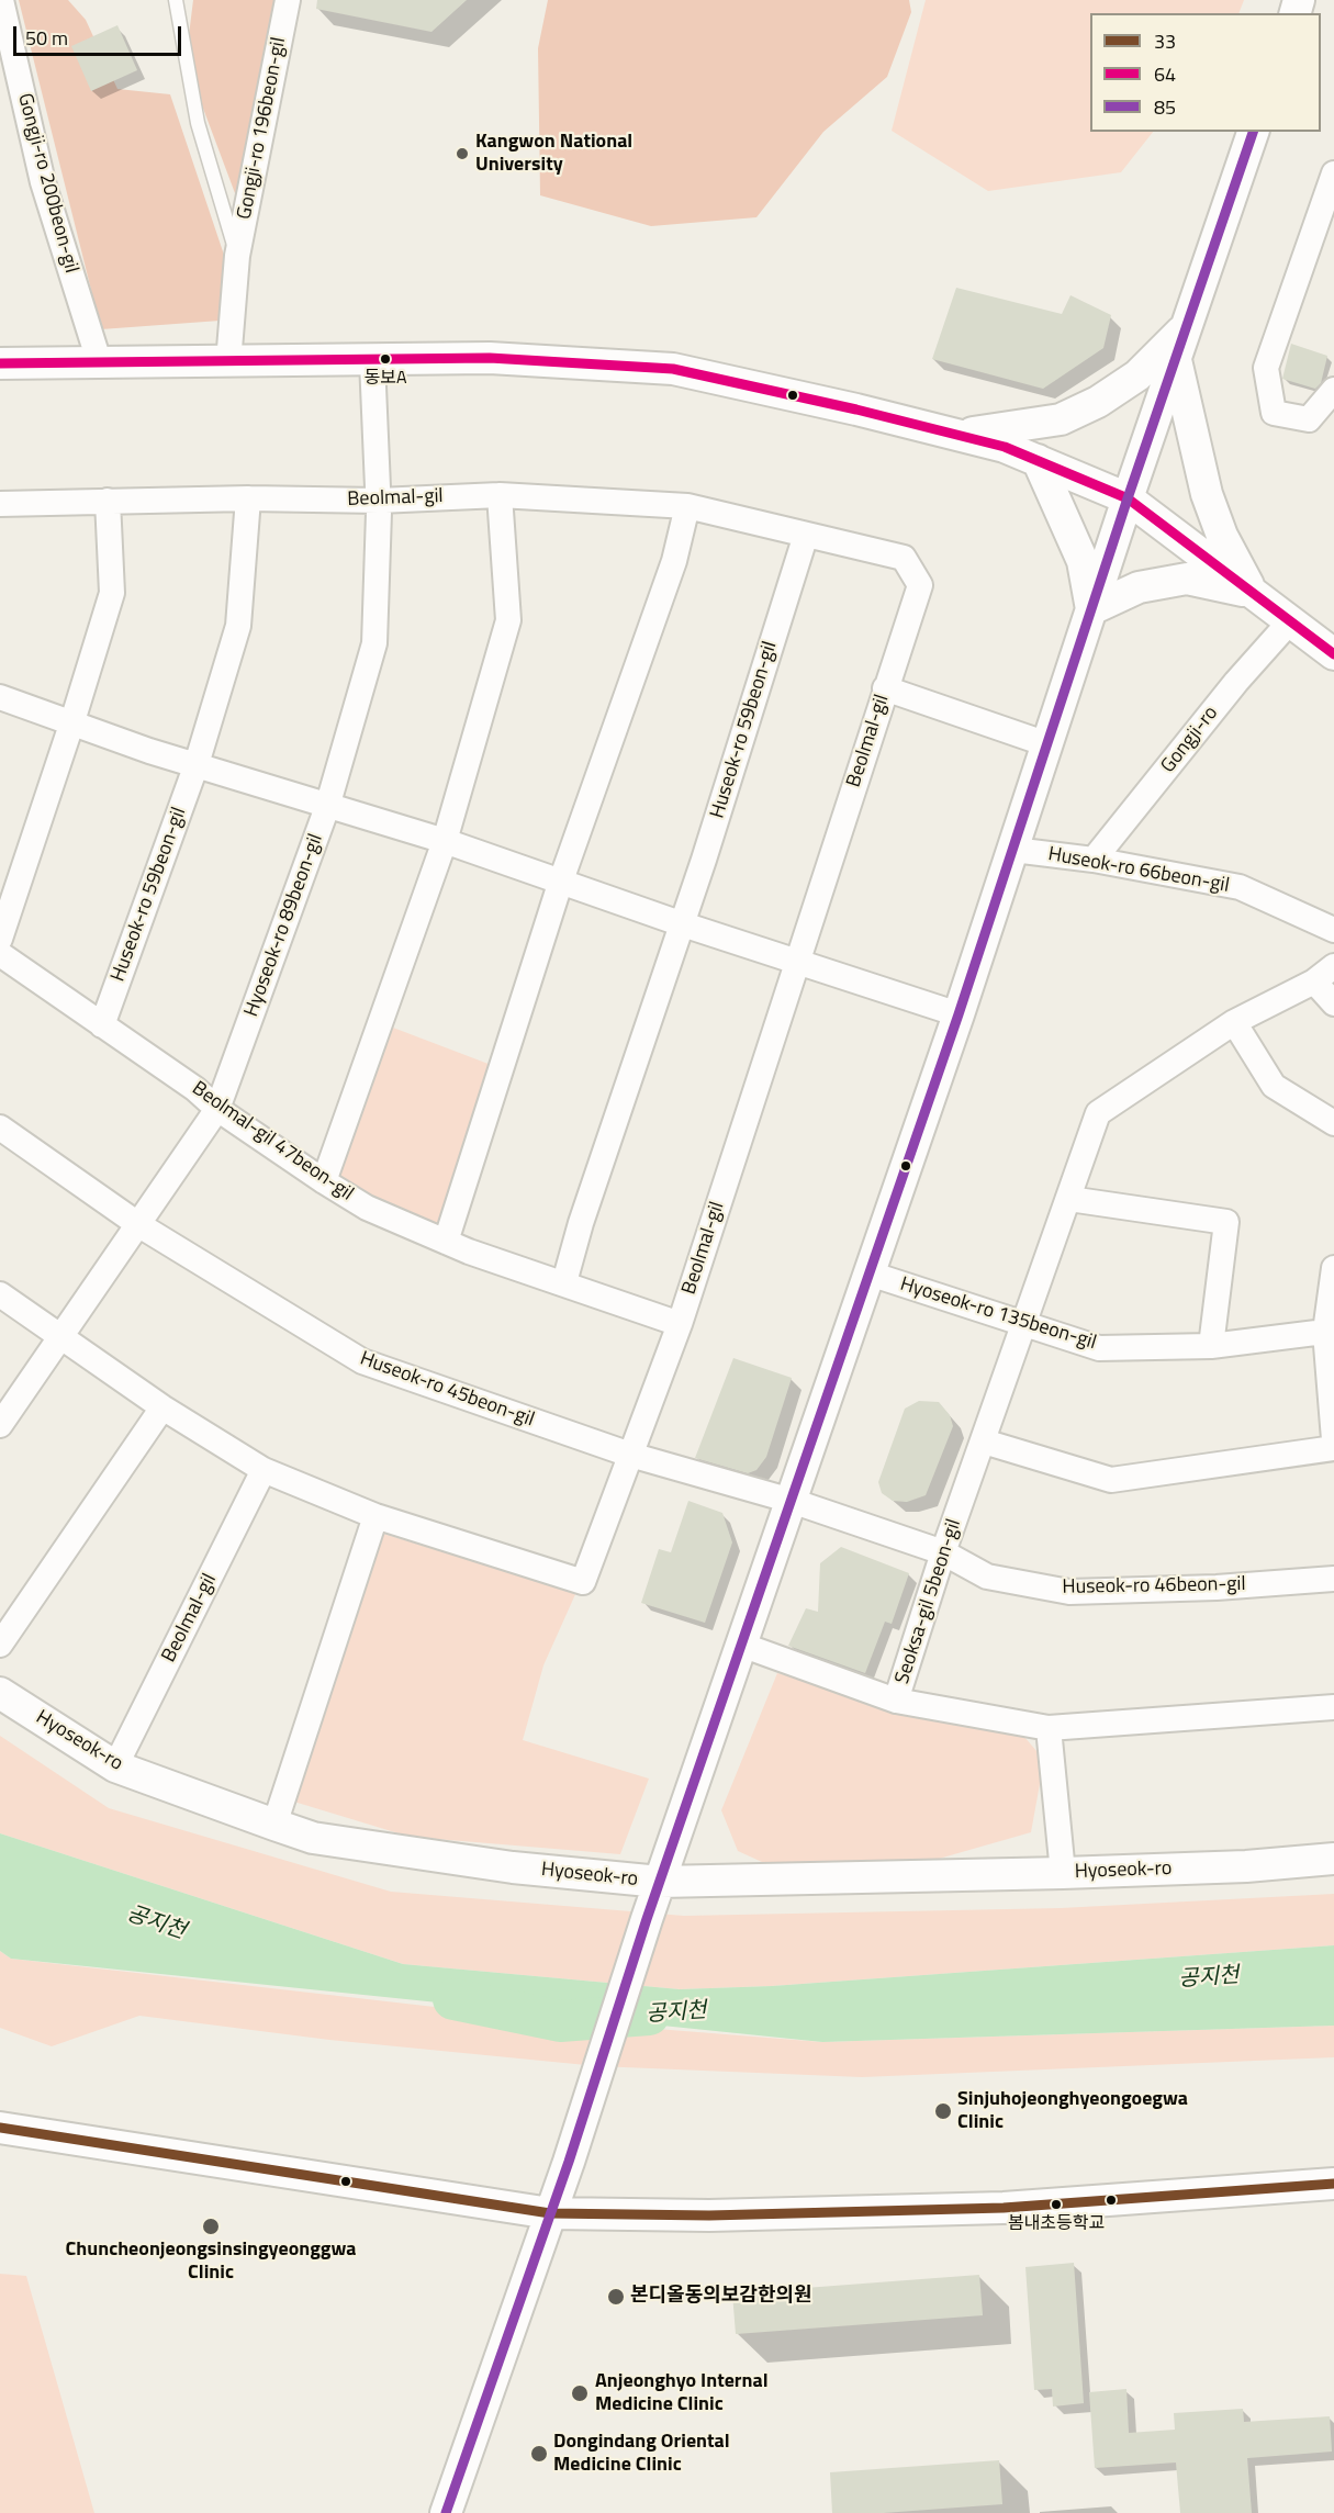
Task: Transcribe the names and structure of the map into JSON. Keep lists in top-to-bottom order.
{
  "streets": {
    "street": [
      "Gongji-ro 196beon-gil",
      "Gongji-ro 200beon-gil",
      "Beolmal-gil",
      "Huseok-ro 59beon-gil",
      "Gongji-ro",
      "Huseok-ro 66beon-gil",
      "Hyoseok-ro 89beon-gil",
      "Beolmal-gil 47beon-gil",
      "Hyoseok-ro 135beon-gil",
      "Huseok-ro 45beon-gil",
      "Huseok-ro 46beon-gil",
      "Seoksa-gil 5beon-gil",
      "Hyoseok-ro"
    ]
  },
  "crossings": [
    ["Beolmal-gil", "Huseok-ro 59beon-gil"],
    ["Beolmal-gil", "Hyoseok-ro 89beon-gil"],
    ["Beolmal-gil", "Beolmal-gil 47beon-gil"],
    ["Beolmal-gil", "Huseok-ro 45beon-gil"],
    ["Beolmal-gil", "Hyoseok-ro"],
    ["Huseok-ro 59beon-gil", "Beolmal-gil 47beon-gil"],
    ["Gongji-ro", "Huseok-ro 66beon-gil"],
    ["Hyoseok-ro 89beon-gil", "Beolmal-gil 47beon-gil"],
    ["Hyoseok-ro 89beon-gil", "Huseok-ro 45beon-gil"],
    ["Hyoseok-ro 135beon-gil", "Seoksa-gil 5beon-gil"],
    ["Huseok-ro 45beon-gil", "Huseok-ro 46beon-gil"],
    ["Huseok-ro 46beon-gil", "Seoksa-gil 5beon-gil"]
  ],
  "water": ["공지천"],
  "places": [
    "Kangwon National University",
    "동보A",
    "Sinjuhojeonghyeongoegwa Clinic",
    "봄내초등학교",
    "Chuncheonjeongsinsingyeonggwa Clinic",
    "본디올동의보감한의원",
    "Anjeonghyo Internal Medicine Clinic",
    "Dongindang Oriental Medicine Clinic"
  ],
  "lines": ["transit line 85", "transit line 64", "transit line 33"],
  "legend": ["33", "64", "85"],
  "scale_bar": "50 m"
}
